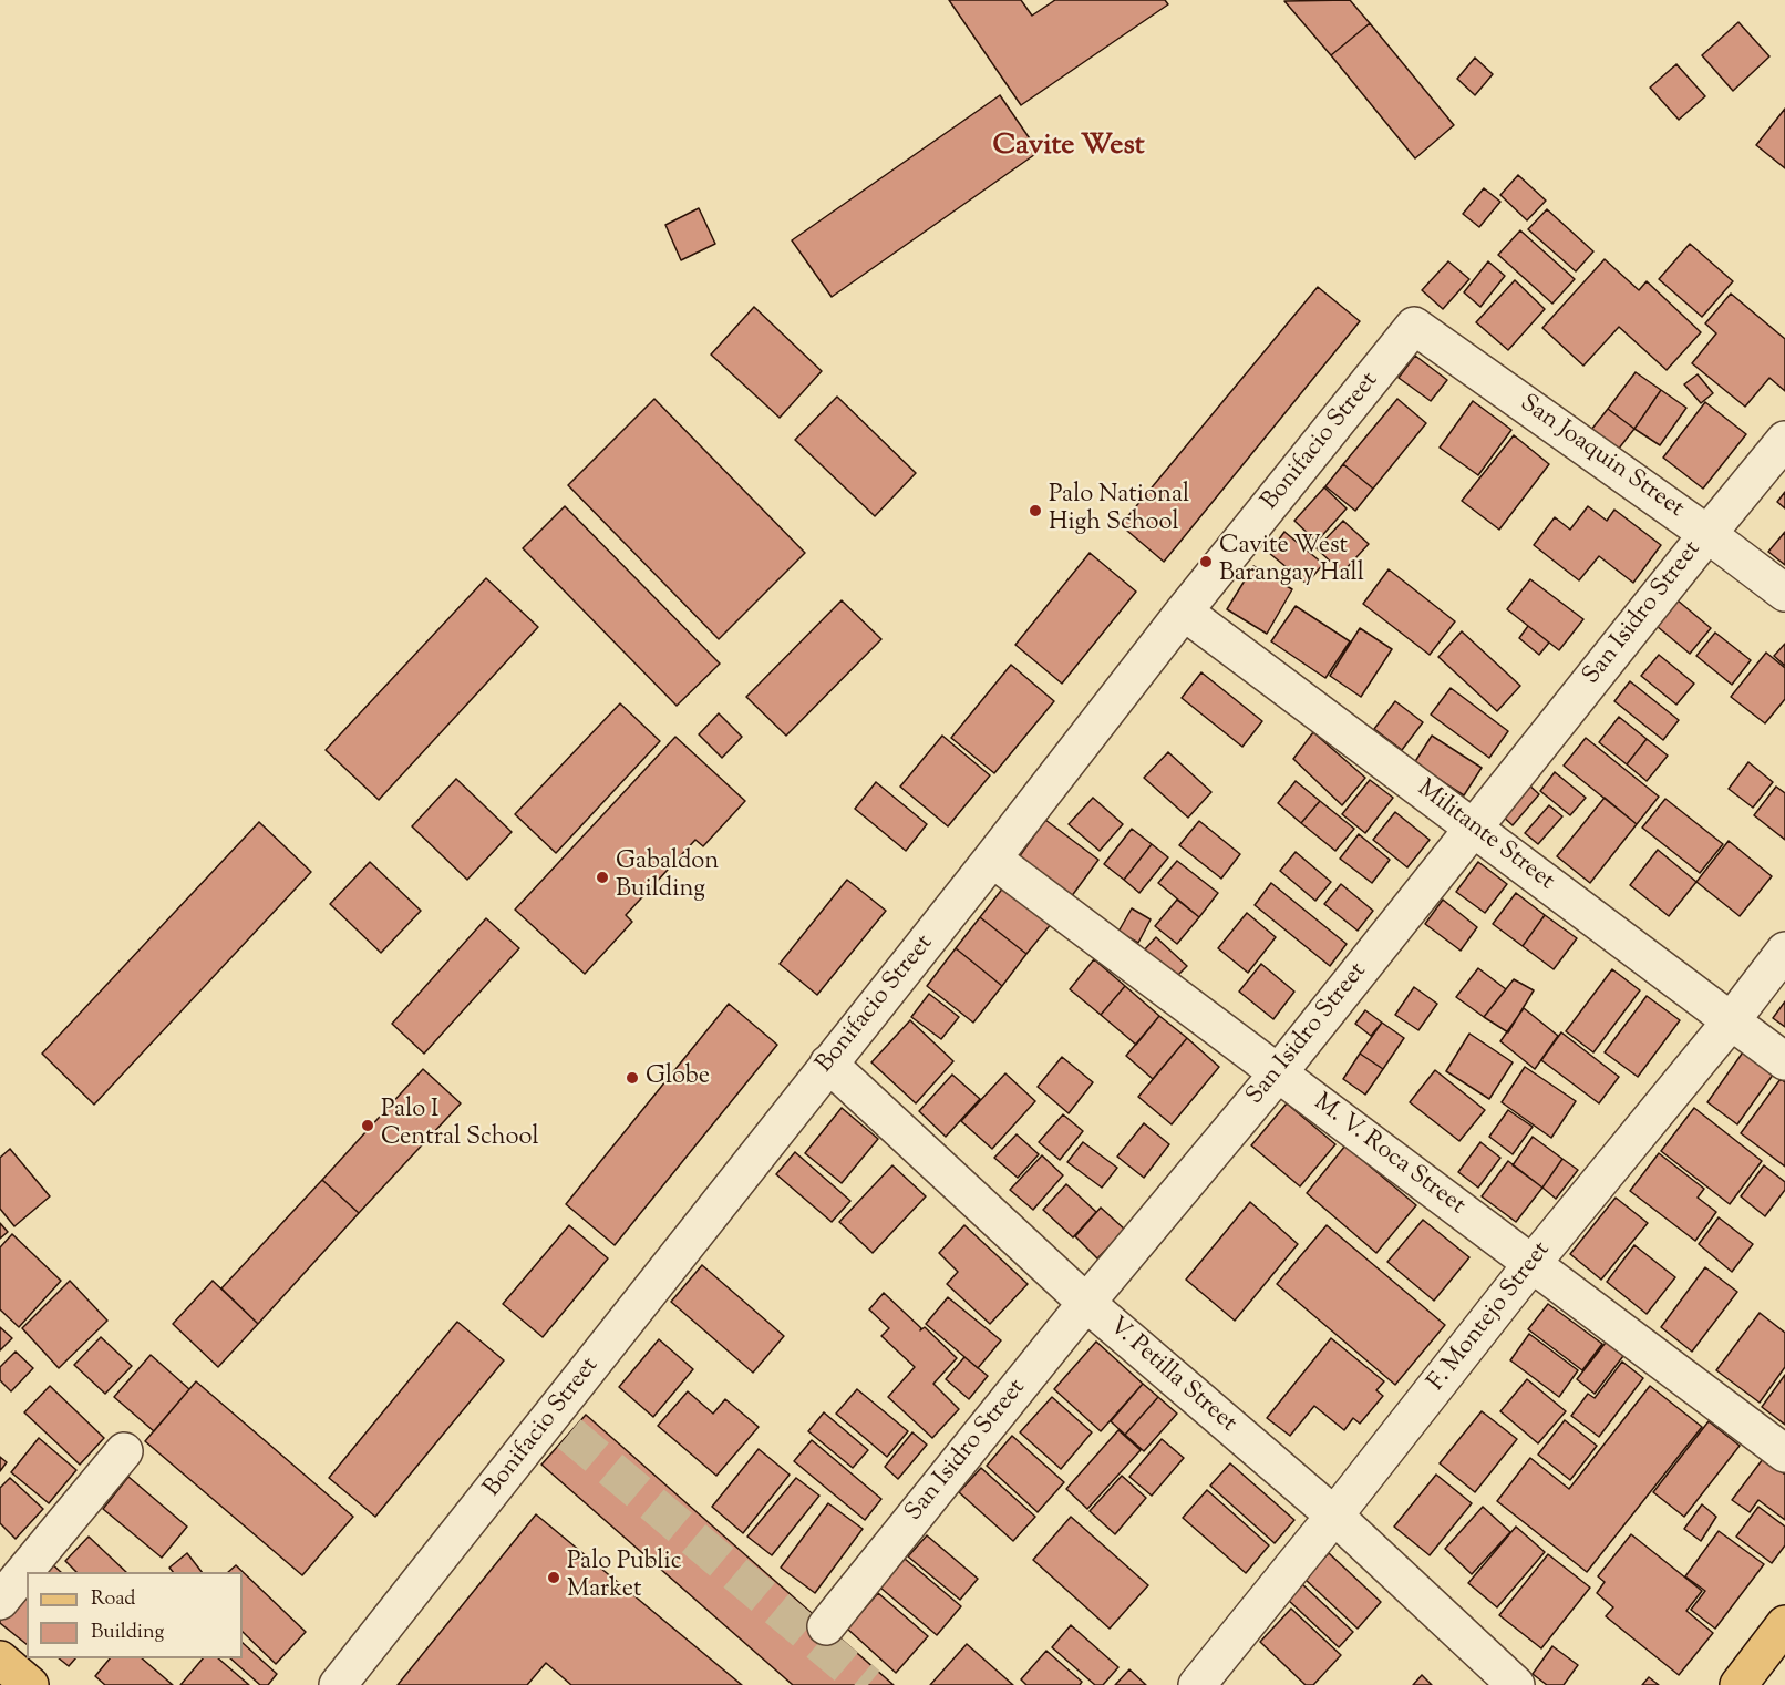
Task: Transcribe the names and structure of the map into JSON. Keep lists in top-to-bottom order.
{
  "streets": {
    "street": [
      "Bonifacio Street",
      "San Joaquin Street",
      "San Isidro Street",
      "Militante Street",
      "M. V. Roca Street",
      "F. Montejo Street",
      "V. Petilla Street"
    ]
  },
  "crossings": [
    ["Bonifacio Street", "San Joaquin Street"],
    ["Bonifacio Street", "Militante Street"],
    ["Bonifacio Street", "M. V. Roca Street"],
    ["Bonifacio Street", "V. Petilla Street"],
    ["San Joaquin Street", "San Isidro Street"],
    ["San Isidro Street", "Militante Street"],
    ["San Isidro Street", "M. V. Roca Street"],
    ["San Isidro Street", "V. Petilla Street"],
    ["Militante Street", "F. Montejo Street"],
    ["M. V. Roca Street", "F. Montejo Street"],
    ["F. Montejo Street", "V. Petilla Street"]
  ],
  "districts": ["Cavite West"],
  "places": [
    "Palo National High School",
    "Cavite West Barangay Hall",
    "Gabaldon Building",
    "Globe",
    "Palo I Central School",
    "Palo Public Market"
  ],
  "legend": ["Road", "Building"]
}
